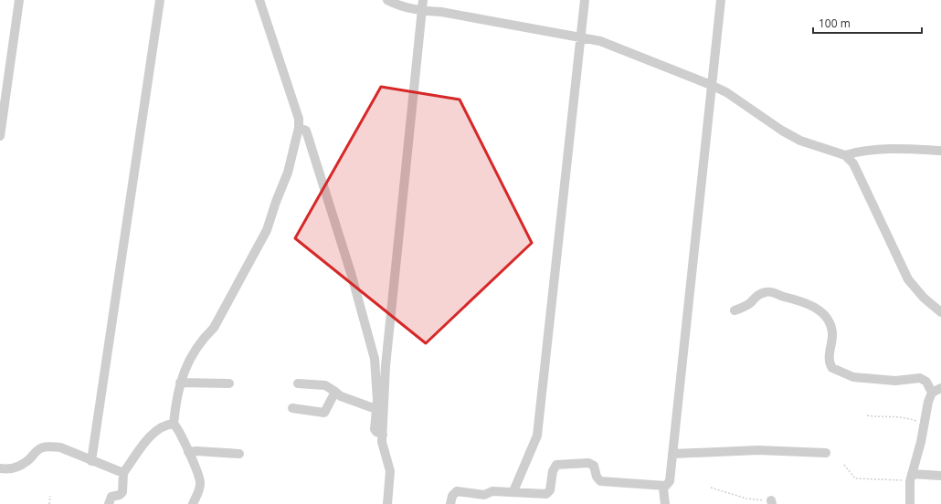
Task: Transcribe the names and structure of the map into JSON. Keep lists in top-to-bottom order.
{
  "scale_bar": "100 m"
}
